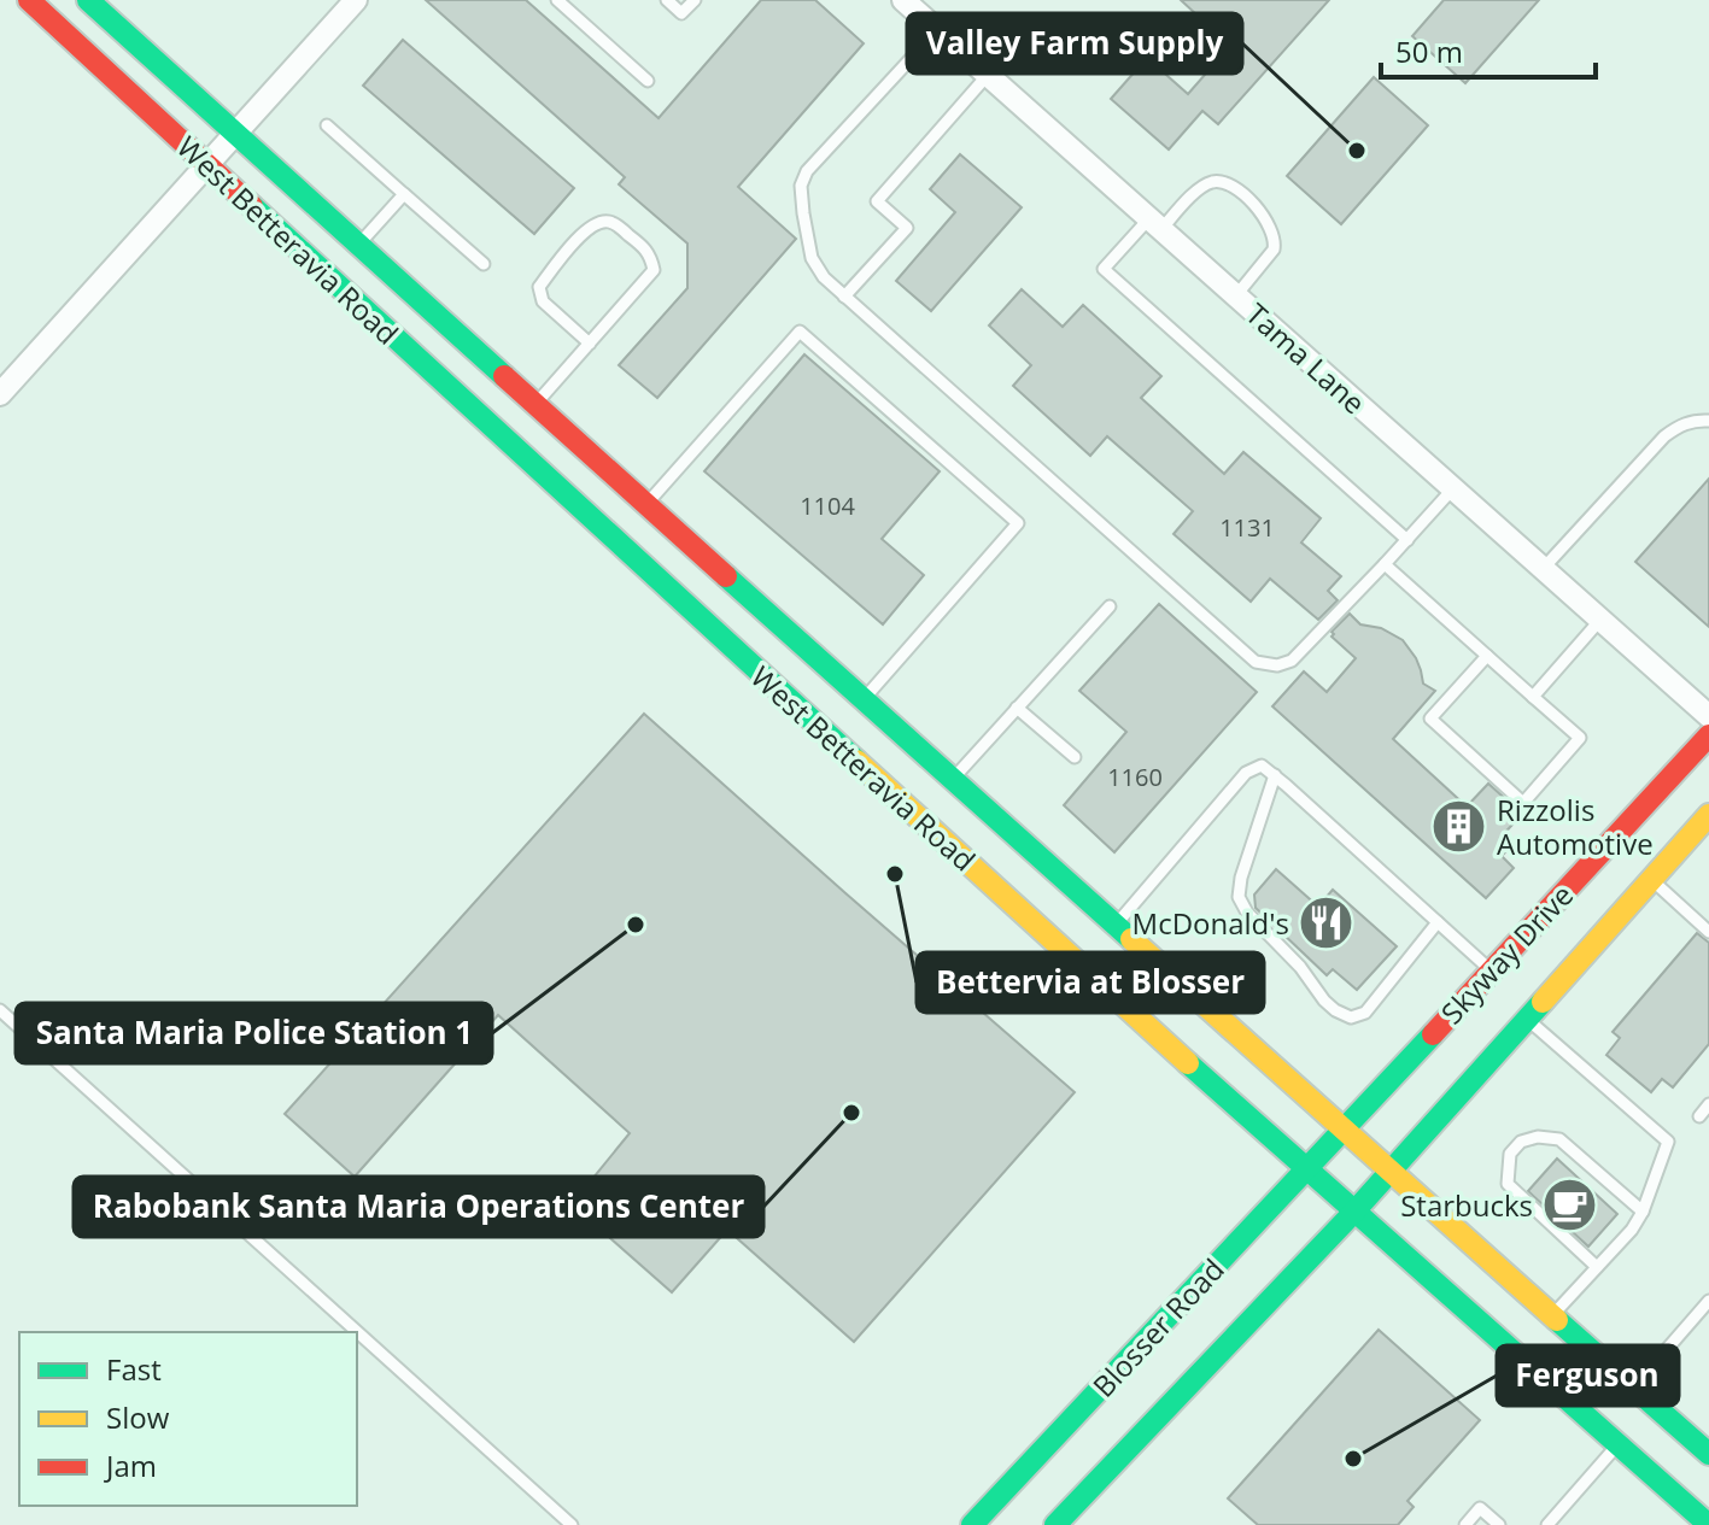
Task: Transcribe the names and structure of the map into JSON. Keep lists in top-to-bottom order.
{
  "streets": {
    "main road": ["West Betteravia Road", "Skyway Drive", "Blosser Road"],
    "street": ["Tama Lane"]
  },
  "crossings": [
    ["West Betteravia Road", "Skyway Drive"],
    ["West Betteravia Road", "Blosser Road"],
    ["Skyway Drive", "Blosser Road"]
  ],
  "places": {
    "other": [
      "Valley Farm Supply",
      "Bettervia at Blosser",
      "Santa Maria Police Station 1",
      "Rabobank Santa Maria Operations Center",
      "Ferguson"
    ],
    "building": ["Rizzolis Automotive"],
    "restaurant": ["McDonald's"],
    "cafe": ["Starbucks"]
  },
  "house_numbers": ["1104", "1131", "1160"],
  "legend": ["Fast", "Slow", "Jam"],
  "scale_bar": "50 m"
}
